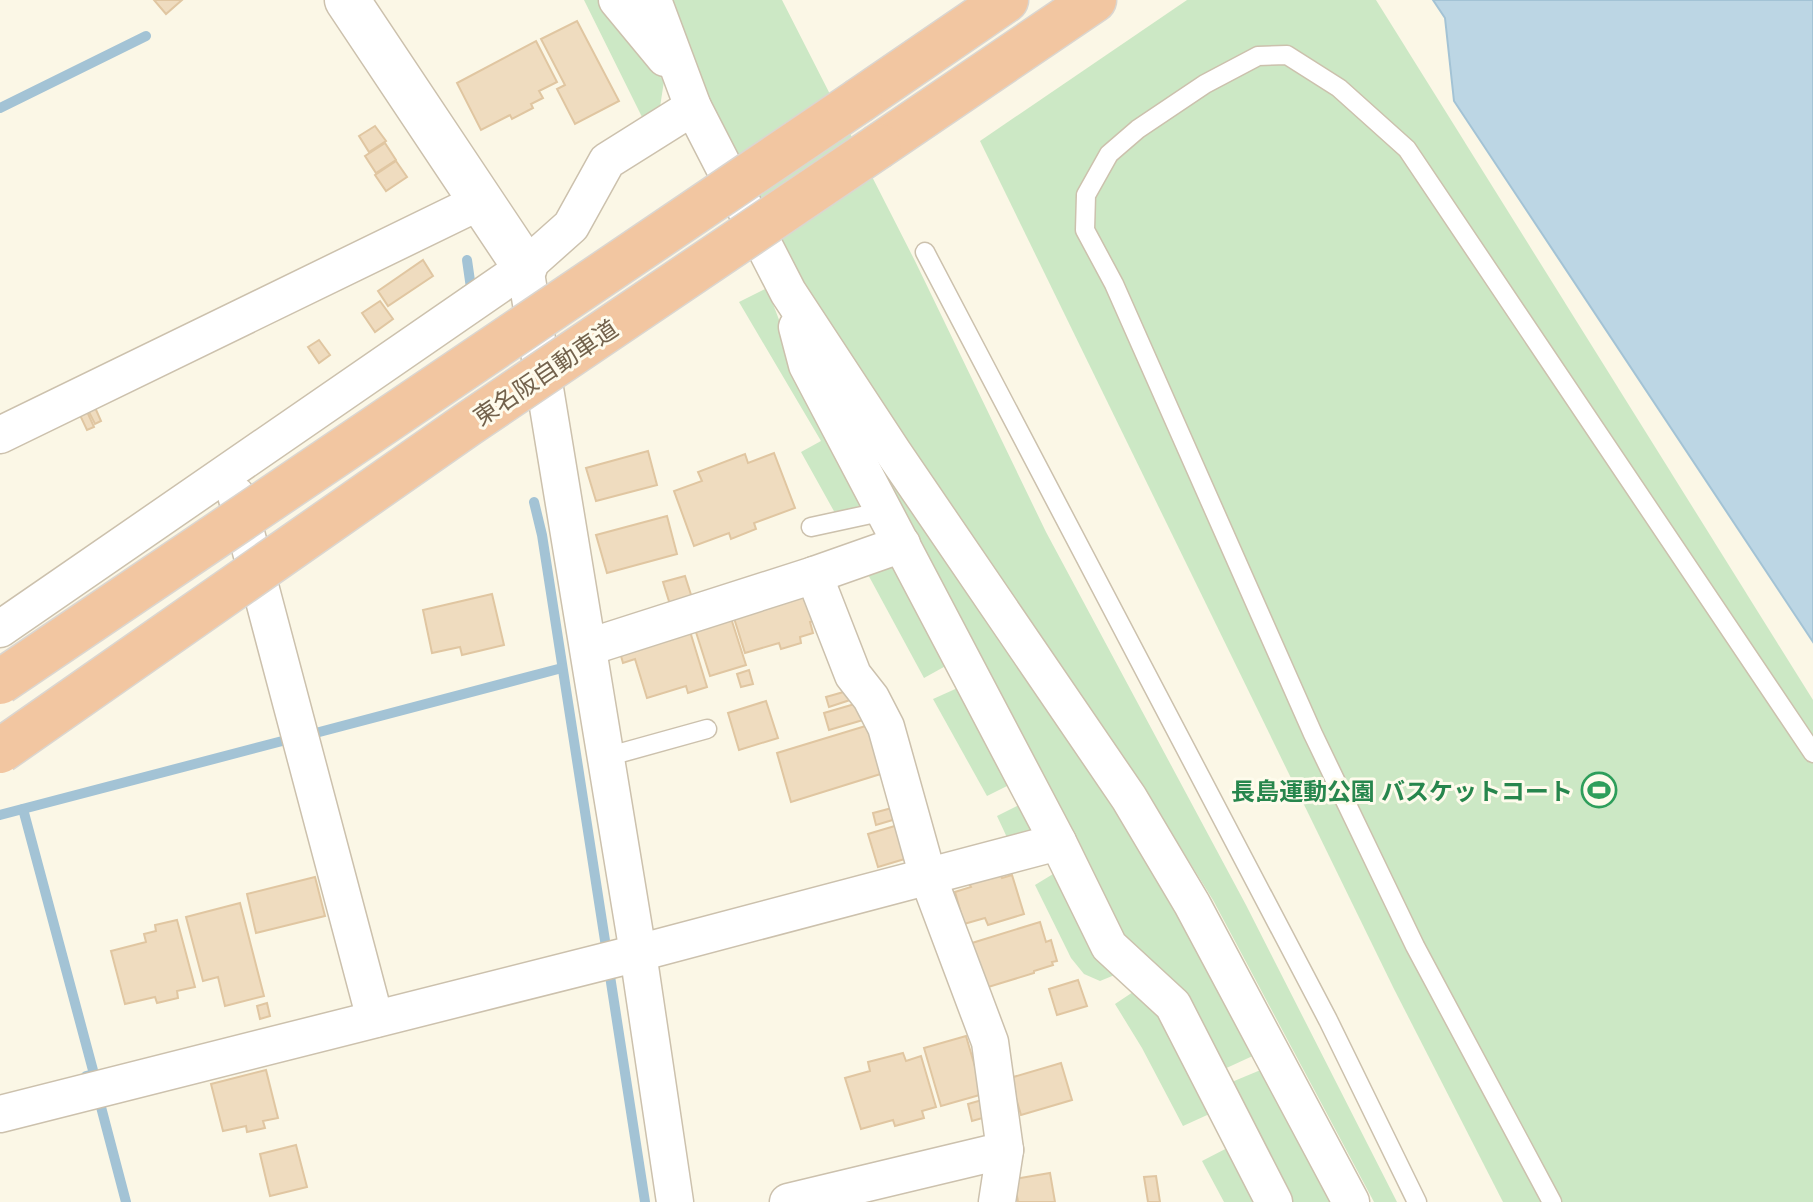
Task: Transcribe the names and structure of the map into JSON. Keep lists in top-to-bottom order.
{
  "streets": {
    "highway": ["東名阪自動車道"]
  },
  "places": {
    "sports": ["長島運動公園 バスケットコート"]
  }
}
